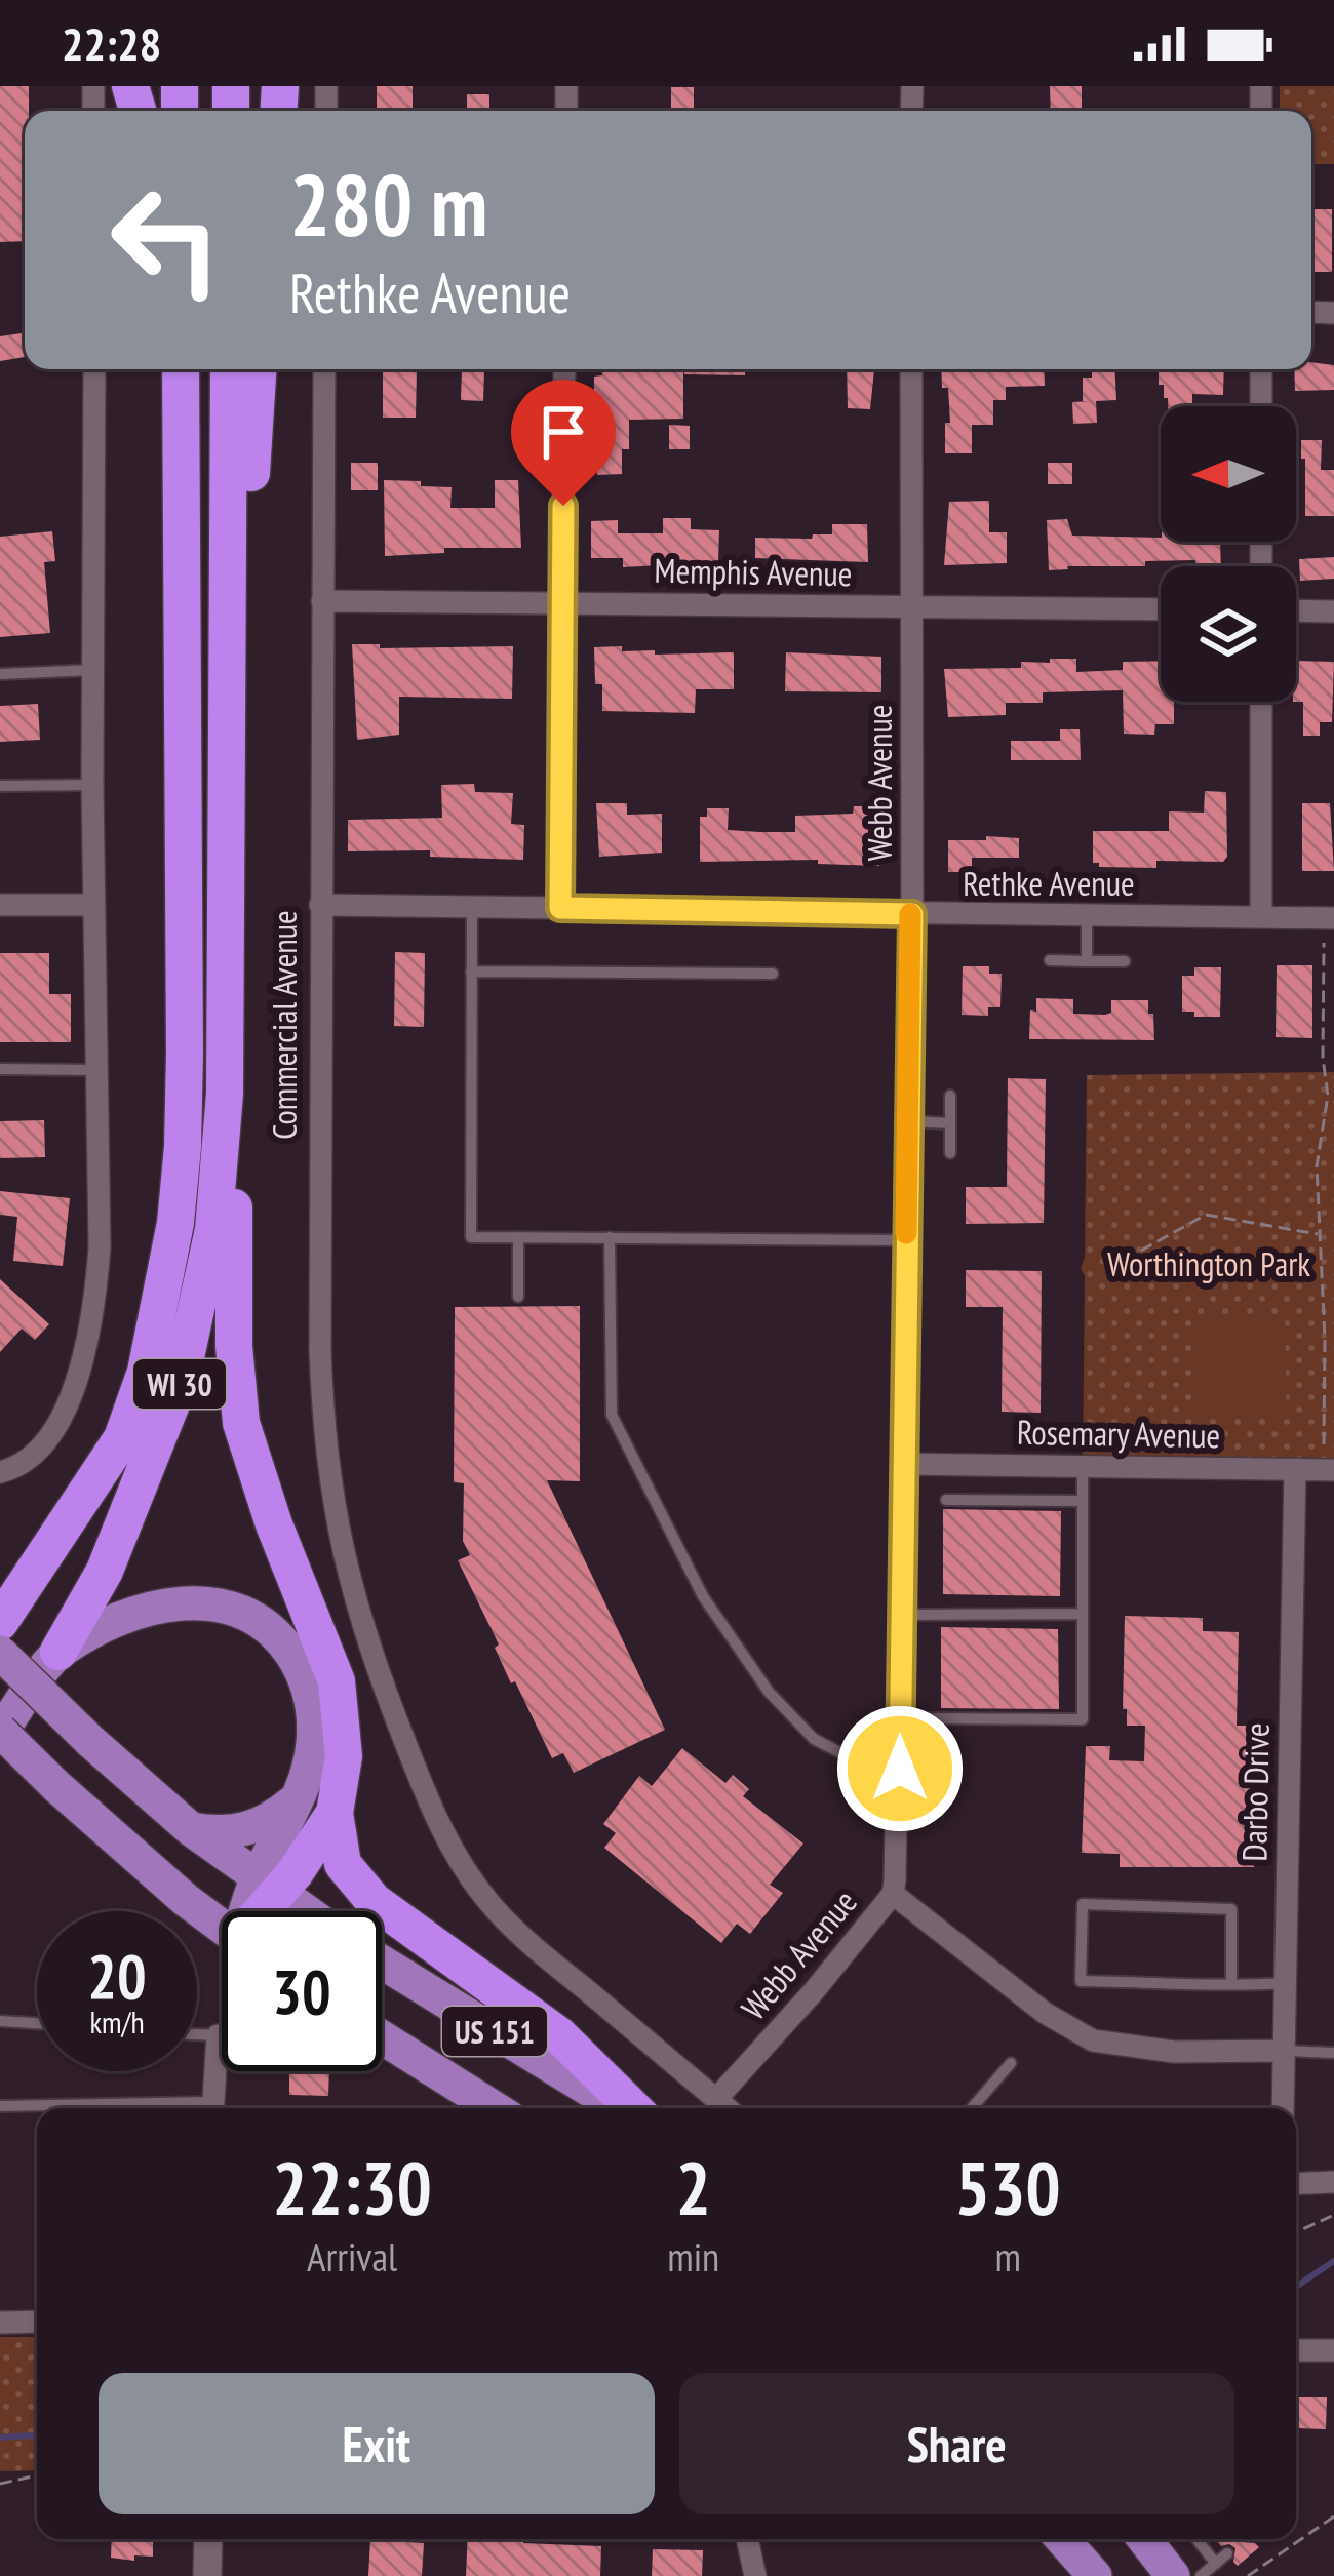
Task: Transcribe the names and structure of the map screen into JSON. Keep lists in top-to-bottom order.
{
  "streets": {
    "highway": ["WI 30"],
    "main road": ["US 151"],
    "street": [
      "Memphis Avenue",
      "Webb Avenue",
      "Rethke Avenue",
      "Commercial Avenue",
      "Rosemary Avenue",
      "Darbo Drive"
    ]
  },
  "crossings": [
    ["Memphis Avenue", "Webb Avenue"],
    ["Memphis Avenue", "Commercial Avenue"],
    ["Webb Avenue", "Rethke Avenue"],
    ["Webb Avenue", "Commercial Avenue"],
    ["Webb Avenue", "Rosemary Avenue"],
    ["Rethke Avenue", "Commercial Avenue"],
    ["Rosemary Avenue", "Darbo Drive"]
  ],
  "parks": ["Worthington Park"],
  "north": "left",
  "page": {
    "status": "22:28",
    "turn": ["280 m", "Rethke Avenue"],
    "speed": "20 km/h",
    "limit": "30",
    "eta": [
      "22:30",
      "Arrival",
      "2",
      "min",
      "530",
      "m"
    ],
    "buttons": ["Exit", "Share"]
  }
}
